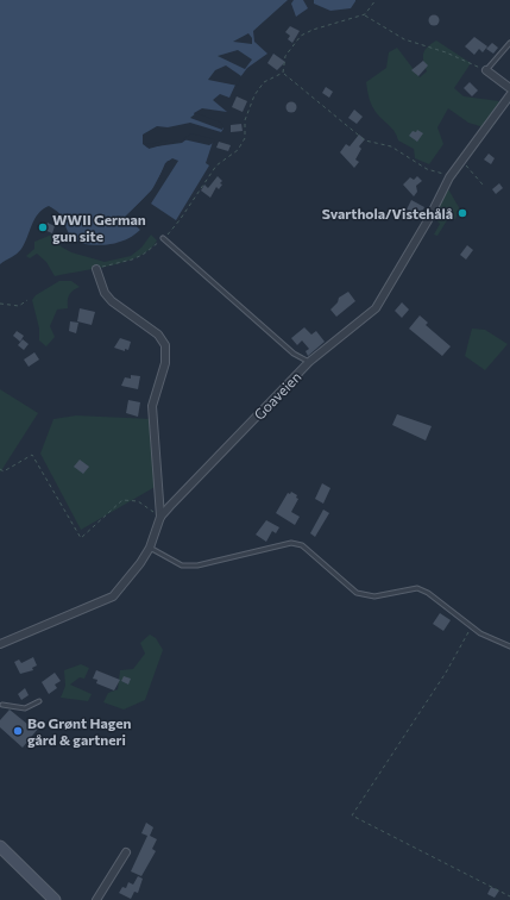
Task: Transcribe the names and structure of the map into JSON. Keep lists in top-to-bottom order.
{
  "streets": {
    "street": ["Goaveien"]
  },
  "places": ["Svarthola/Vistehålå", "WWII German gun site", "Bo Grønt Hagen gård & gartneri"]
}
